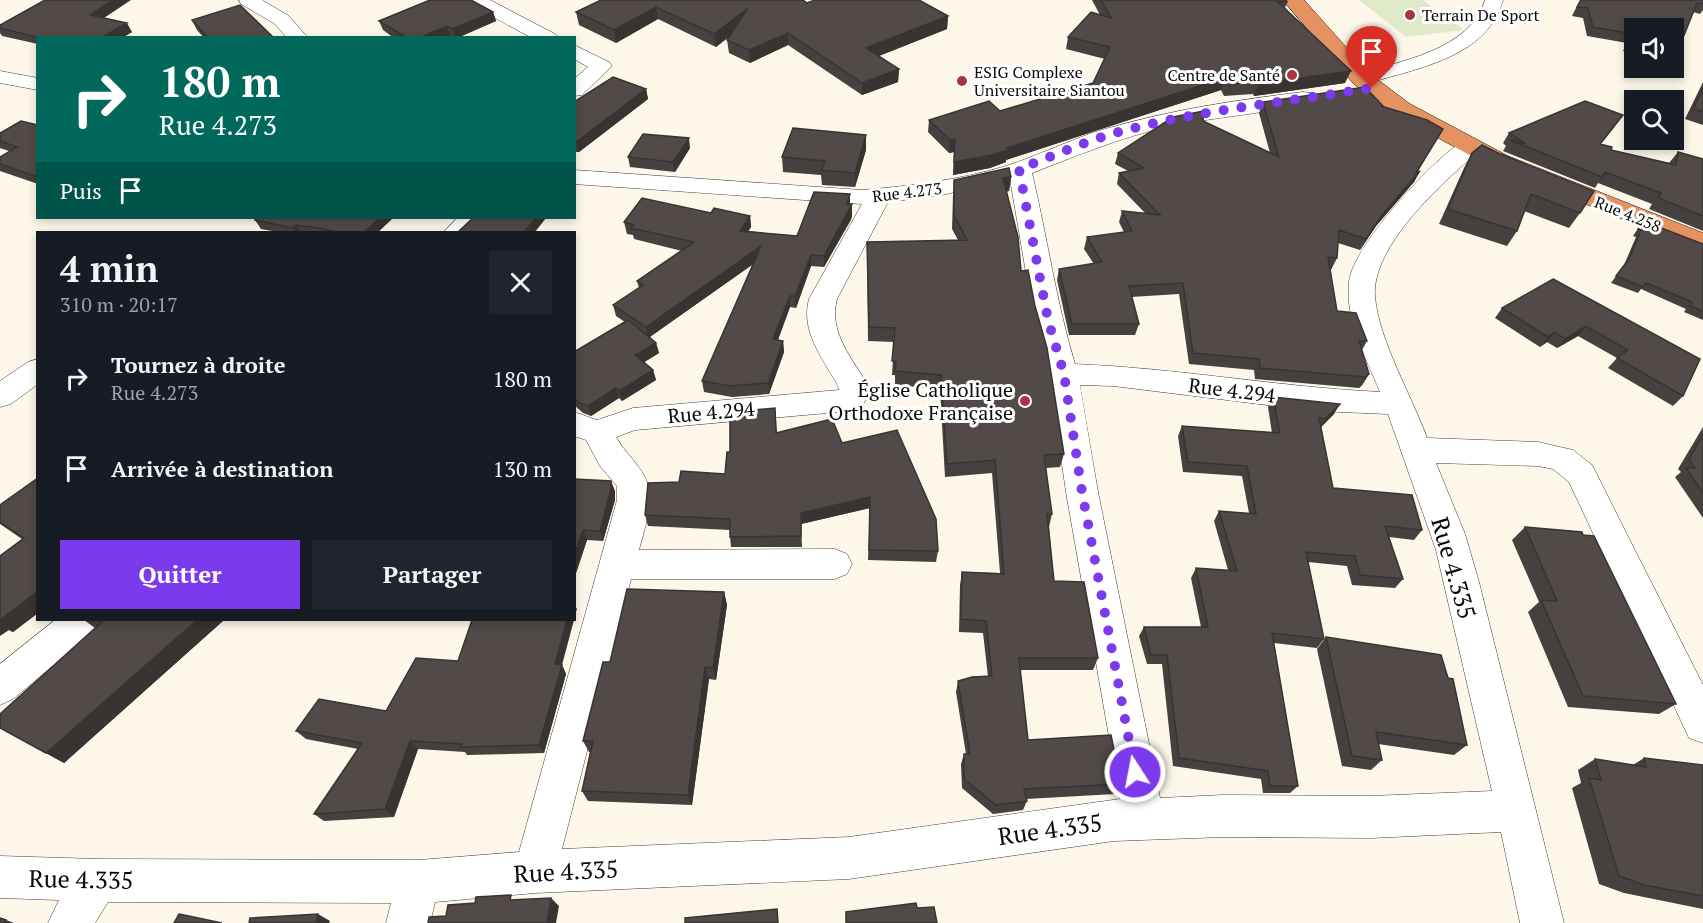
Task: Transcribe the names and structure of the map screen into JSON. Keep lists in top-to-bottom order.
{
  "streets": {
    "highway": ["Rue 4.258"],
    "street": ["Rue 4.273", "Rue 4.294", "Rue 4.335"]
  },
  "crossings": [
    ["Rue 4.273", "Rue 4.258"],
    ["Rue 4.273", "Rue 4.294"],
    ["Rue 4.258", "Rue 4.335"],
    ["Rue 4.294", "Rue 4.335"]
  ],
  "places": [
    "Terrain De Sport",
    "Centre de Santé",
    "ESIG Complexe Universitaire Siantou",
    "Église Catholique Orthodoxe Française"
  ],
  "page": {
    "turn": ["180 m", "Rue 4.273"],
    "then": "Puis",
    "heading": ["4 min", "310 m · 20:17"],
    "list": [
      {
        "name": "Tournez à droite",
        "note": "Rue 4.273",
        "value": "180 m"
      },
      {
        "name": "Arrivée à destination",
        "value": "130 m"
      }
    ],
    "buttons": ["Quitter", "Partager"]
  }
}
